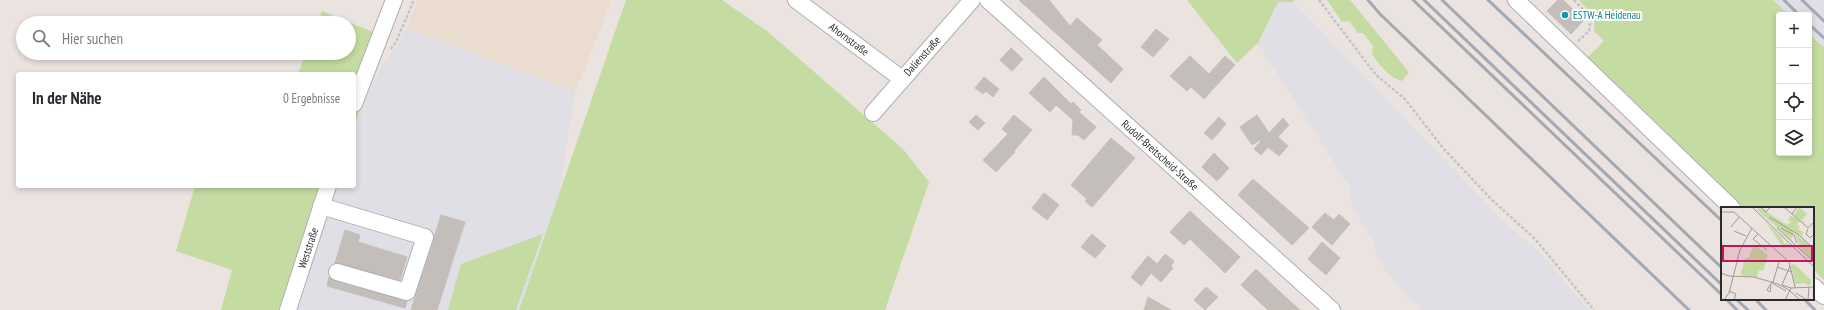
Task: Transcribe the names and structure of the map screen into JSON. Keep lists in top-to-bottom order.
{
  "streets": {
    "street": [
      "Ahornstraße",
      "Dalienstraße",
      "Rudolf-Breitscheid-Straße",
      "Weststraße"
    ]
  },
  "crossings": [
    ["Ahornstraße", "Dalienstraße"]
  ],
  "places": ["ESTW-A Heidenau"],
  "page": {
    "map_buttons": ["+", "−"],
    "search": "Hier suchen",
    "heading": ["In der Nähe", "0 Ergebnisse"]
  }
}
